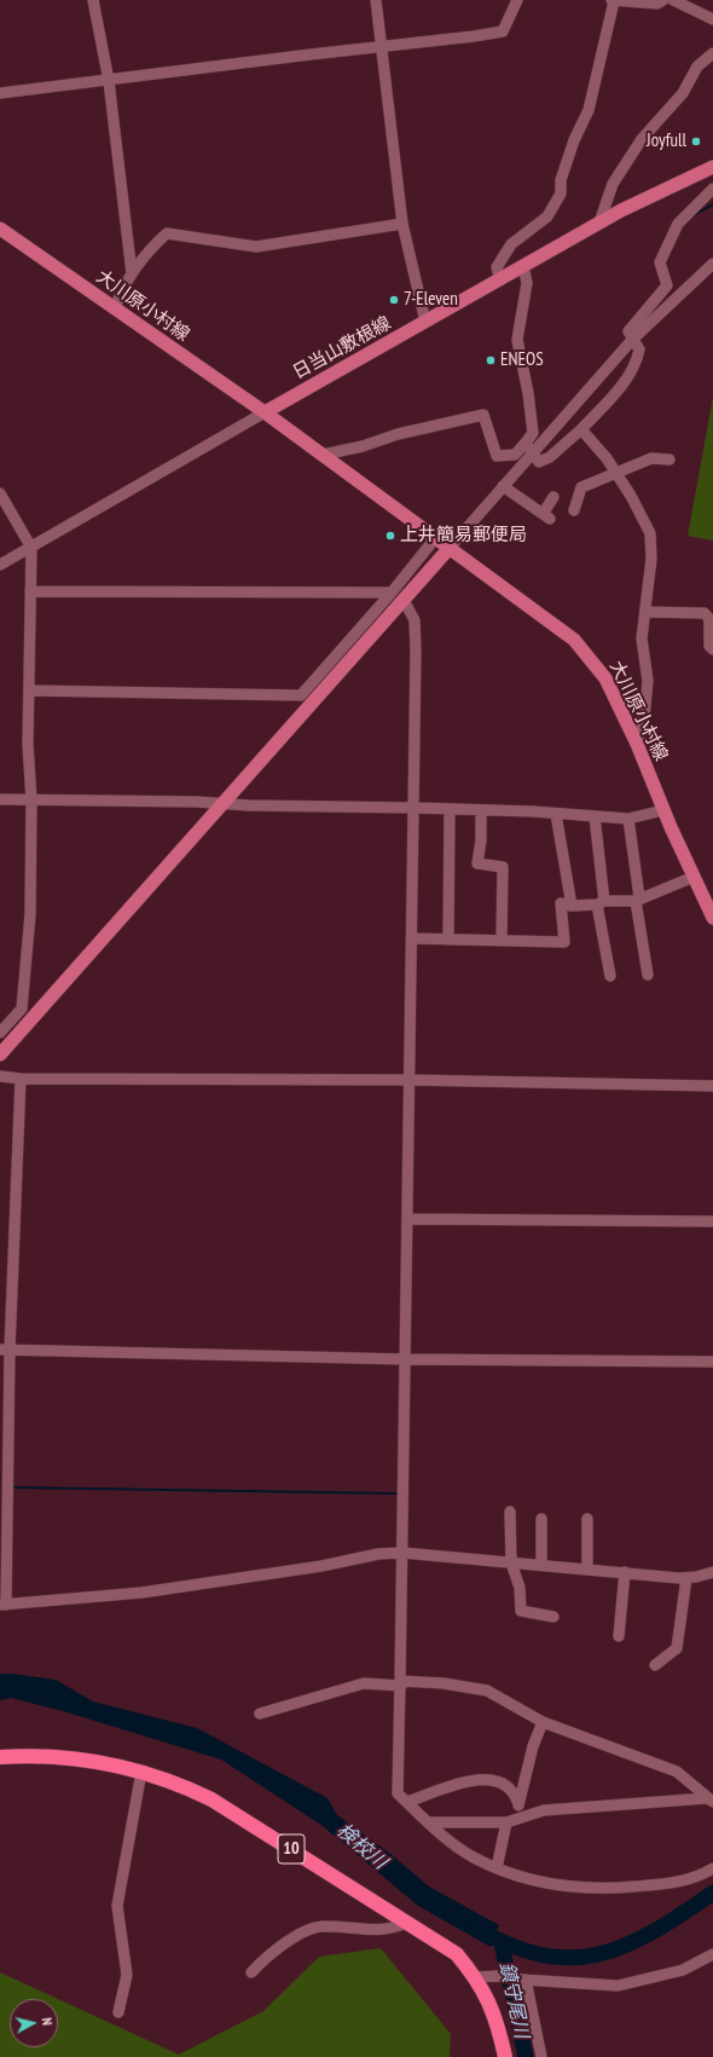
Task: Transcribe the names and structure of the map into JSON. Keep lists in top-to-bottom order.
{
  "streets": {
    "highway": ["10"],
    "main road": ["大川原小村線", "日当山敷根線"]
  },
  "crossings": [
    ["大川原小村線", "日当山敷根線"]
  ],
  "water": ["検校川", "鎮守尾川"],
  "places": [
    "Joyfull",
    "7-Eleven",
    "ENEOS",
    "上井簡易郵便局"
  ],
  "north": "right"
}
